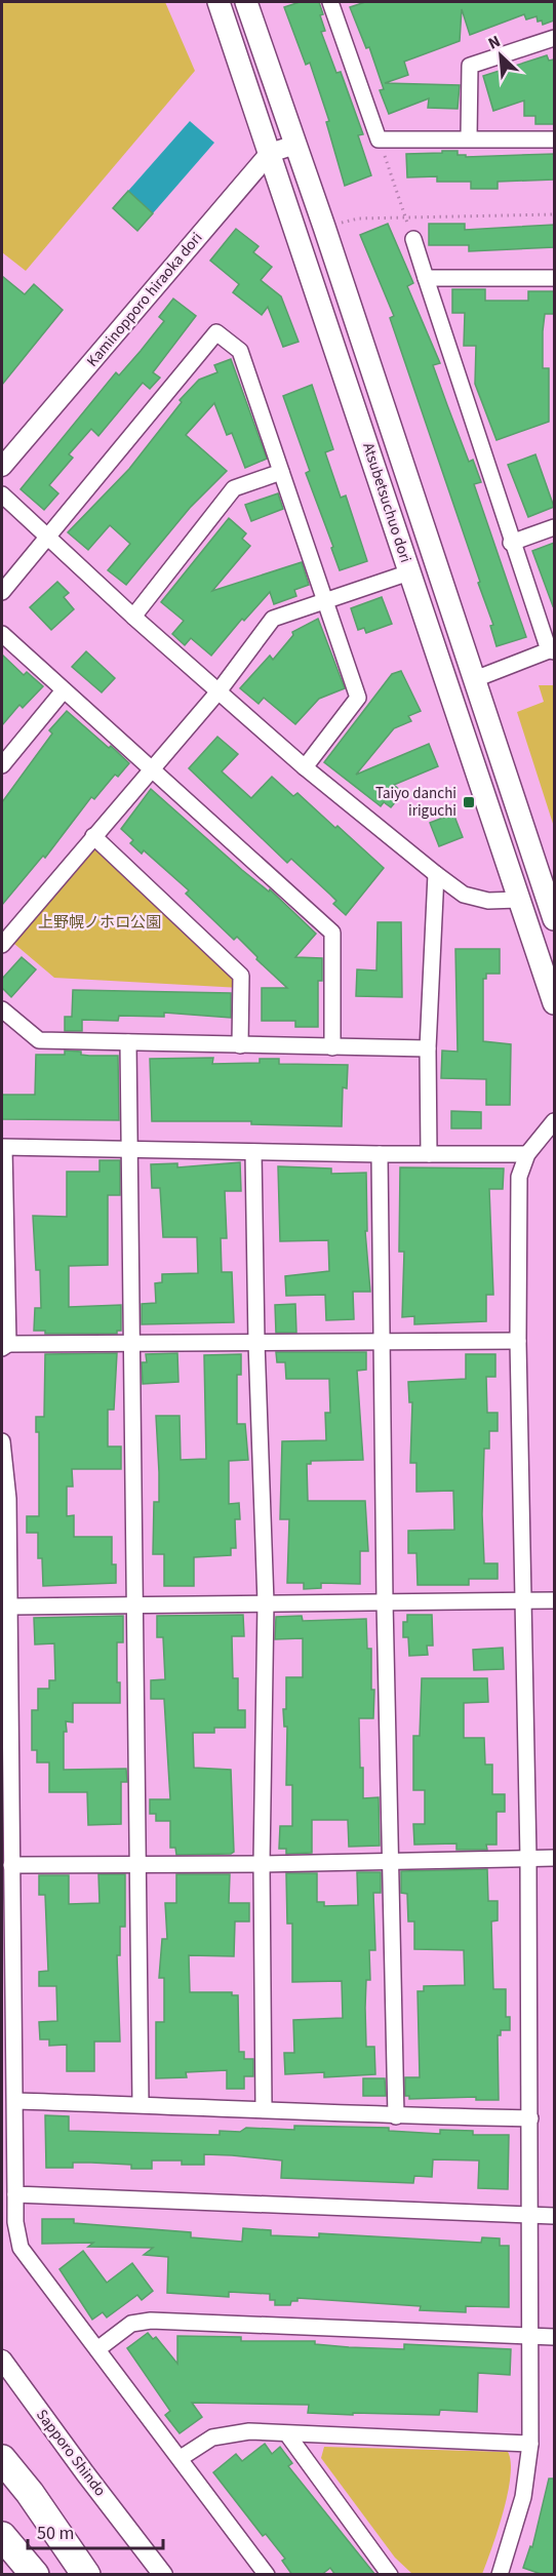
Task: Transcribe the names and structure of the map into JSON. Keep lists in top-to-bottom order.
{
  "streets": {
    "main road": ["Atsubetsuchuo dori"],
    "street": ["Kaminopporo hiraoka dori", "Sapporo Shindo"]
  },
  "crossings": [
    ["Kaminopporo hiraoka dori", "Atsubetsuchuo dori"]
  ],
  "parks": ["上野幌ノホロ公園"],
  "places": {
    "transit": ["Taiyo danchi iriguchi"]
  },
  "scale_bar": "50 m",
  "north": "top left"
}
